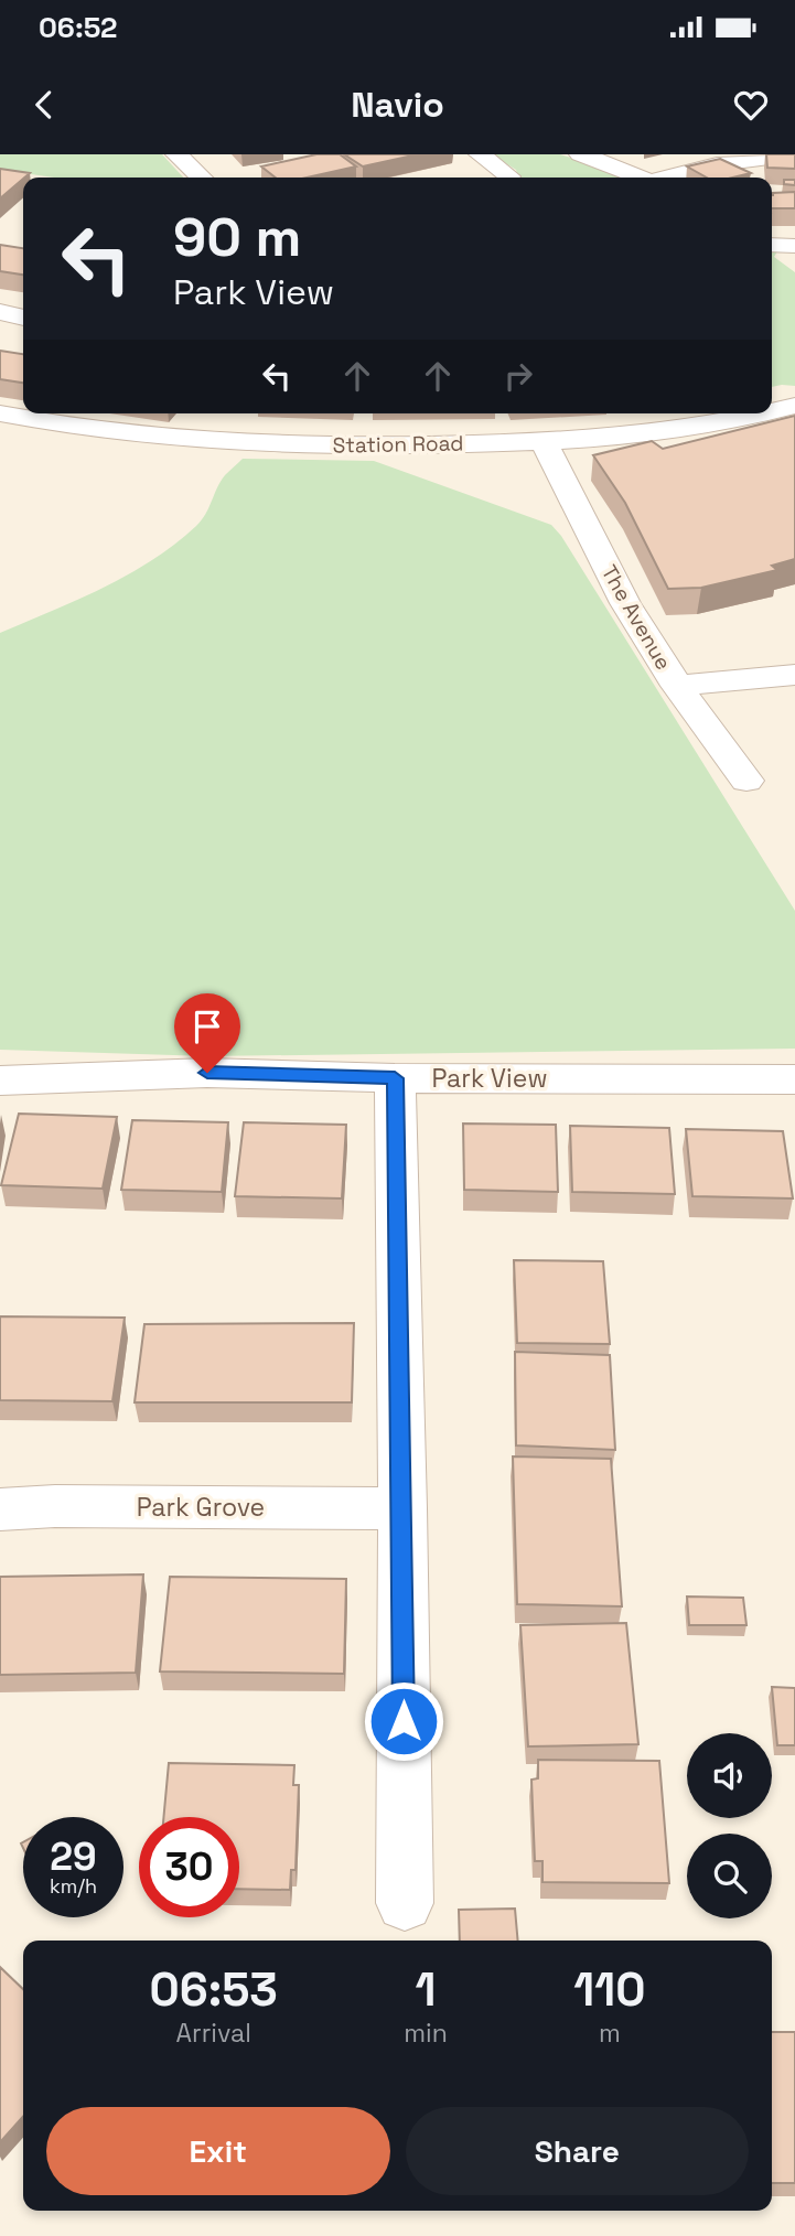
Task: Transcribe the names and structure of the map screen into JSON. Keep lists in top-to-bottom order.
{
  "streets": {
    "street": [
      "Station Road",
      "The Avenue",
      "Park View",
      "Park Grove"
    ]
  },
  "crossings": [
    ["Station Road", "The Avenue"]
  ],
  "page": {
    "status": "06:52",
    "header": "Navio",
    "turn": ["90 m", "Park View"],
    "speed": "29 km/h",
    "limit": "30",
    "eta": [
      "06:53",
      "Arrival",
      "1",
      "min",
      "110",
      "m"
    ],
    "buttons": ["Exit", "Share"]
  }
}
